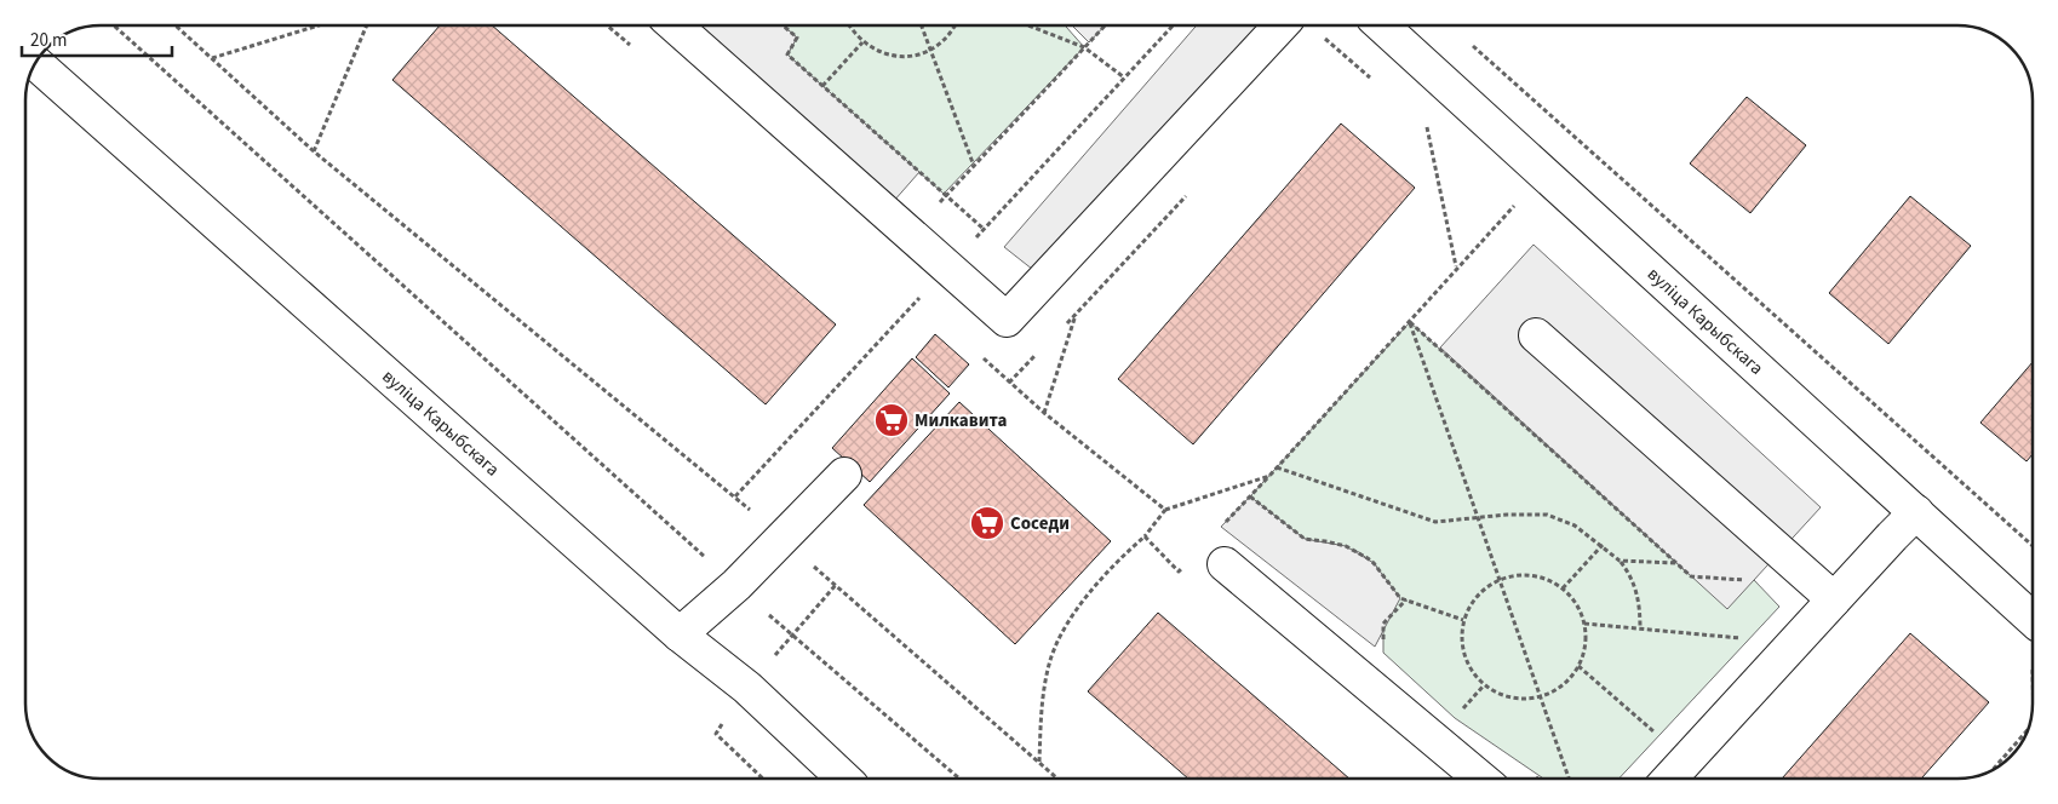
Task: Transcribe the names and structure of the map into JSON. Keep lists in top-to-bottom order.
{
  "streets": {
    "street": ["вуліца Карыбскага"]
  },
  "places": {
    "supermarket": ["Милкавита", "Соседи"]
  },
  "scale_bar": "20 m"
}
